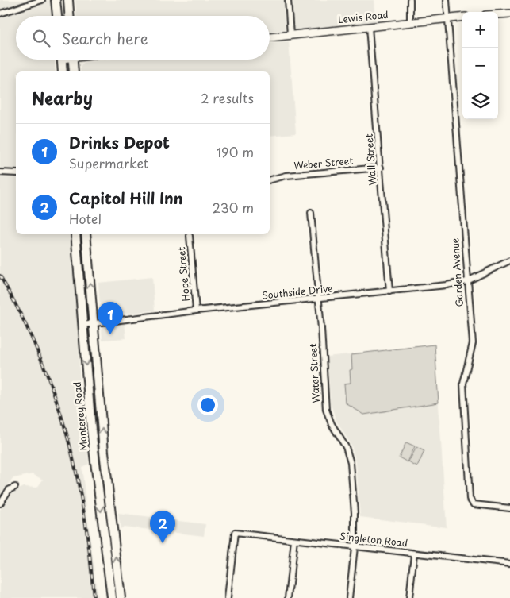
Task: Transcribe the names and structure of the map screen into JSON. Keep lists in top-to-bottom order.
{
  "streets": {
    "main road": ["Monterey Road"],
    "street": [
      "Lewis Road",
      "Wall Street",
      "Weber Street",
      "Garden Avenue",
      "Hope Street",
      "Southside Drive",
      "Water Street",
      "Singleton Road"
    ]
  },
  "crossings": [
    ["Lewis Road", "Wall Street"],
    ["Lewis Road", "Garden Avenue"],
    ["Wall Street", "Weber Street"],
    ["Wall Street", "Southside Drive"],
    ["Garden Avenue", "Southside Drive"],
    ["Hope Street", "Southside Drive"],
    ["Southside Drive", "Water Street"],
    ["Southside Drive", "Monterey Road"],
    ["Water Street", "Singleton Road"]
  ],
  "page": {
    "map_buttons": ["+", "−"],
    "search": "Search here",
    "heading": ["Nearby", "2 results"],
    "list": [
      {
        "mark": "1",
        "name": "Drinks Depot",
        "note": "Supermarket",
        "value": "190 m"
      },
      {
        "mark": "2",
        "name": "Capitol Hill Inn",
        "note": "Hotel",
        "value": "230 m"
      }
    ],
    "pins": ["1", "2"]
  }
}
